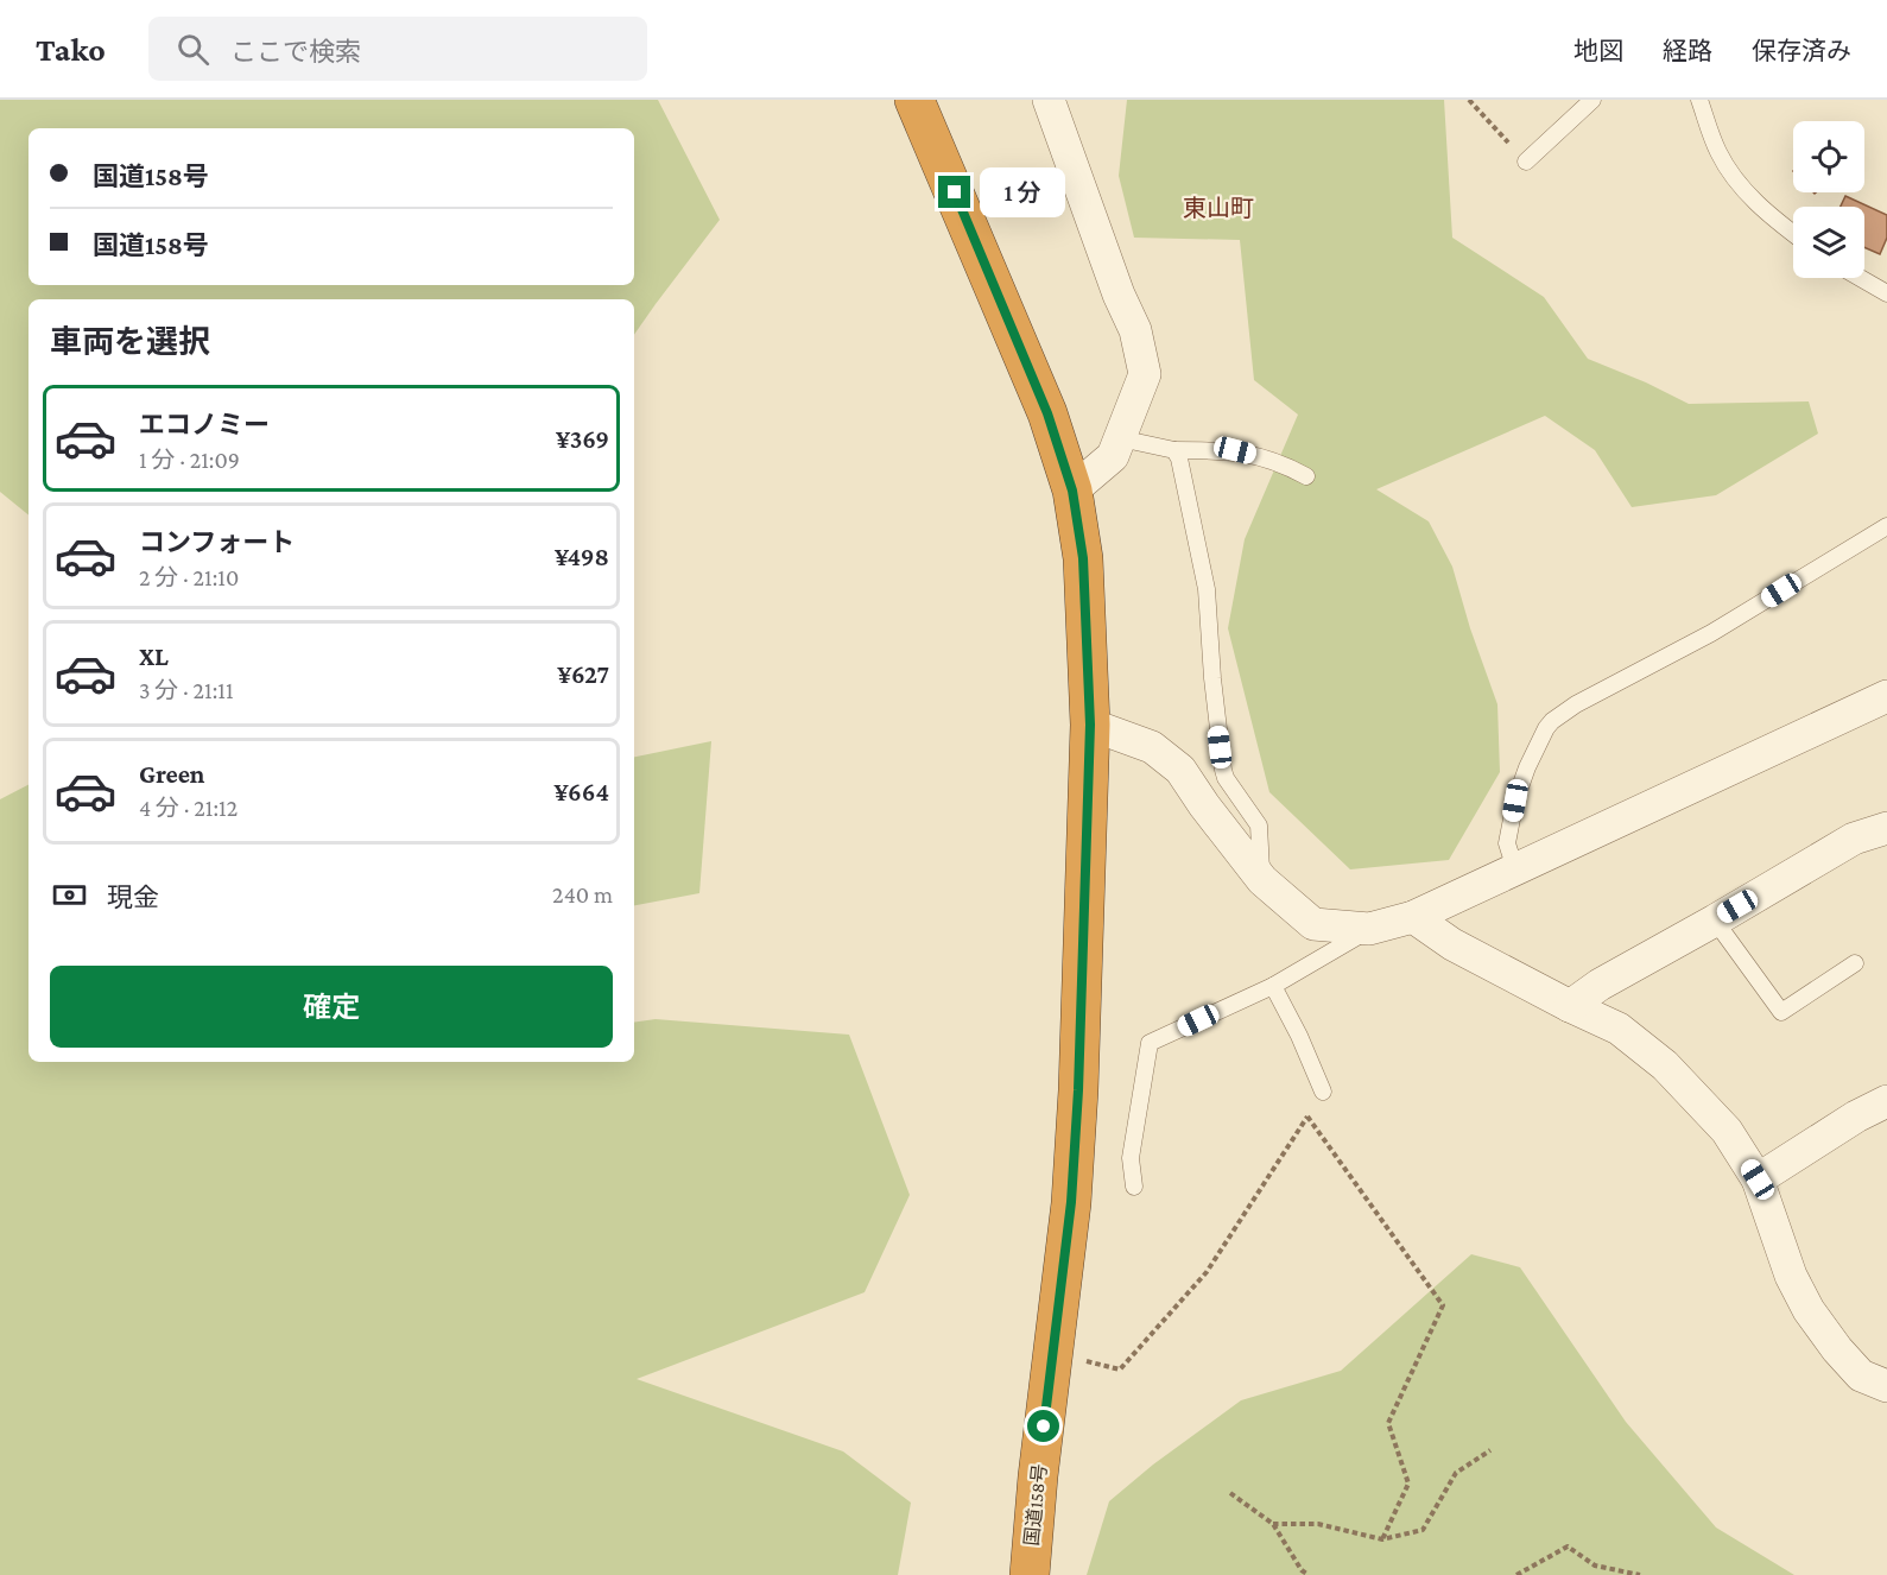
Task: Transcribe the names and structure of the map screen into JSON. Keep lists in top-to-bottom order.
{
  "streets": {
    "highway": ["国道158号"]
  },
  "districts": ["東山町"],
  "page": {
    "header": "Tako",
    "search": "ここで検索",
    "nav": ["地図", "経路", "保存済み"],
    "banner": ["国道158号", "国道158号"],
    "bubble": "1 分",
    "heading": "車両を選択",
    "list": [
      {
        "name": "エコノミー",
        "note": "1 分 · 21:09",
        "value": "¥369"
      },
      {
        "name": "コンフォート",
        "note": "2 分 · 21:10",
        "value": "¥498"
      },
      {
        "name": "XL",
        "note": "3 分 · 21:11",
        "value": "¥627"
      },
      {
        "name": "Green",
        "note": "4 分 · 21:12",
        "value": "¥664"
      }
    ],
    "pay": ["現金", "240 m"],
    "buttons": "確定"
  }
}
